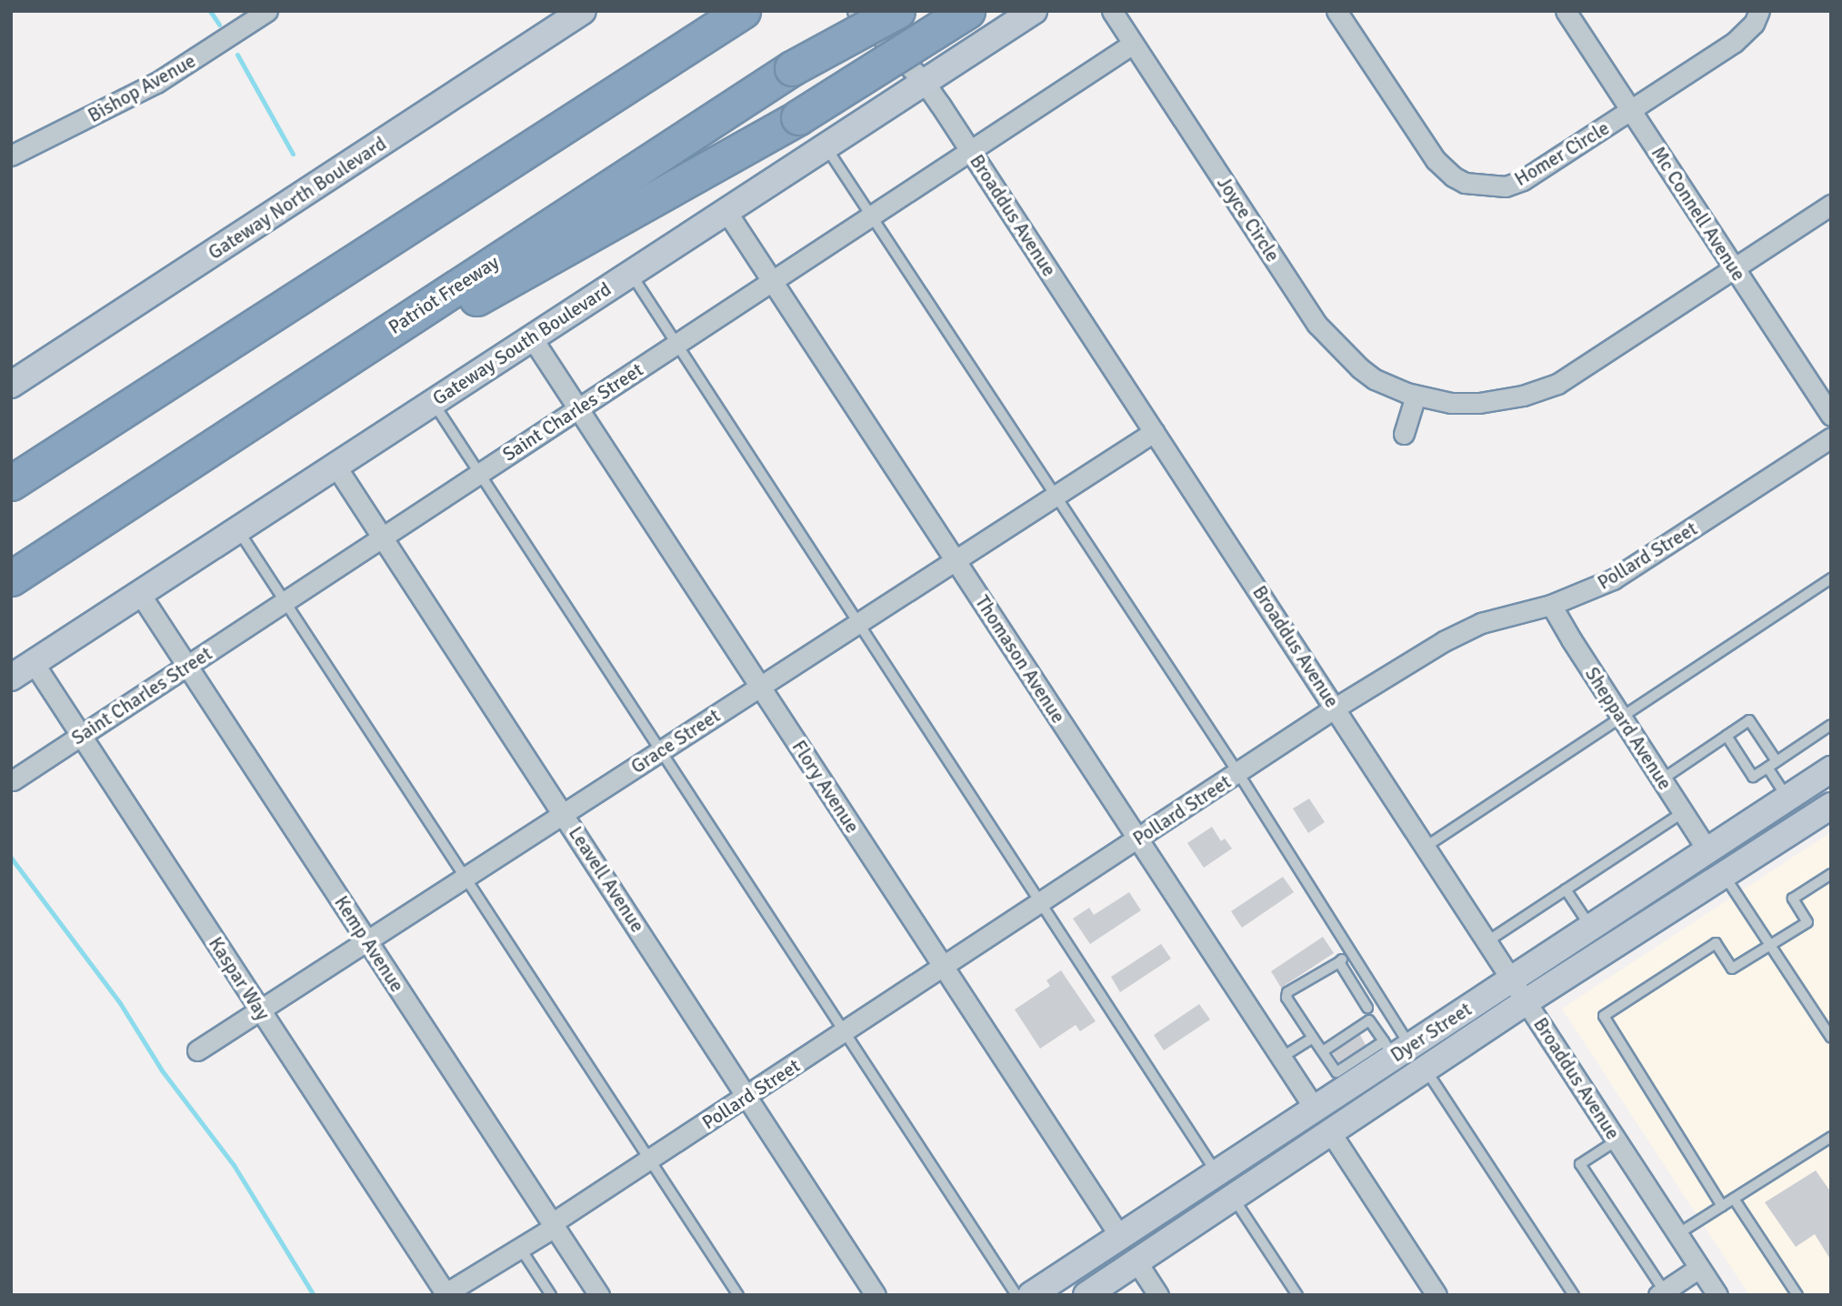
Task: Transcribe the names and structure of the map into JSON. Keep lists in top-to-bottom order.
{
  "streets": {
    "highway": ["Patriot Freeway"],
    "main road": ["Gateway North Boulevard", "Gateway South Boulevard", "Dyer Street"],
    "street": [
      "Bishop Avenue",
      "Homer Circle",
      "Mc Connell Avenue",
      "Broaddus Avenue",
      "Joyce Circle",
      "Saint Charles Street",
      "Pollard Street",
      "Thomason Avenue",
      "Sheppard Avenue",
      "Grace Street",
      "Flory Avenue",
      "Leavell Avenue",
      "Kemp Avenue",
      "Kaspar Way"
    ]
  },
  "crossings": [
    ["Homer Circle", "Mc Connell Avenue"],
    ["Mc Connell Avenue", "Joyce Circle"],
    ["Broaddus Avenue", "Gateway South Boulevard"],
    ["Broaddus Avenue", "Saint Charles Street"],
    ["Broaddus Avenue", "Pollard Street"],
    ["Broaddus Avenue", "Grace Street"],
    ["Broaddus Avenue", "Dyer Street"],
    ["Joyce Circle", "Saint Charles Street"],
    ["Gateway South Boulevard", "Thomason Avenue"],
    ["Gateway South Boulevard", "Flory Avenue"],
    ["Gateway South Boulevard", "Leavell Avenue"],
    ["Gateway South Boulevard", "Kemp Avenue"],
    ["Gateway South Boulevard", "Kaspar Way"],
    ["Saint Charles Street", "Thomason Avenue"],
    ["Saint Charles Street", "Flory Avenue"],
    ["Saint Charles Street", "Leavell Avenue"],
    ["Saint Charles Street", "Kemp Avenue"],
    ["Saint Charles Street", "Kaspar Way"],
    ["Pollard Street", "Thomason Avenue"],
    ["Pollard Street", "Sheppard Avenue"],
    ["Pollard Street", "Flory Avenue"],
    ["Pollard Street", "Leavell Avenue"],
    ["Pollard Street", "Kemp Avenue"],
    ["Pollard Street", "Kaspar Way"],
    ["Thomason Avenue", "Grace Street"],
    ["Thomason Avenue", "Dyer Street"],
    ["Sheppard Avenue", "Dyer Street"],
    ["Grace Street", "Flory Avenue"],
    ["Grace Street", "Leavell Avenue"],
    ["Grace Street", "Kemp Avenue"],
    ["Grace Street", "Kaspar Way"],
    ["Flory Avenue", "Dyer Street"]
  ]
}
